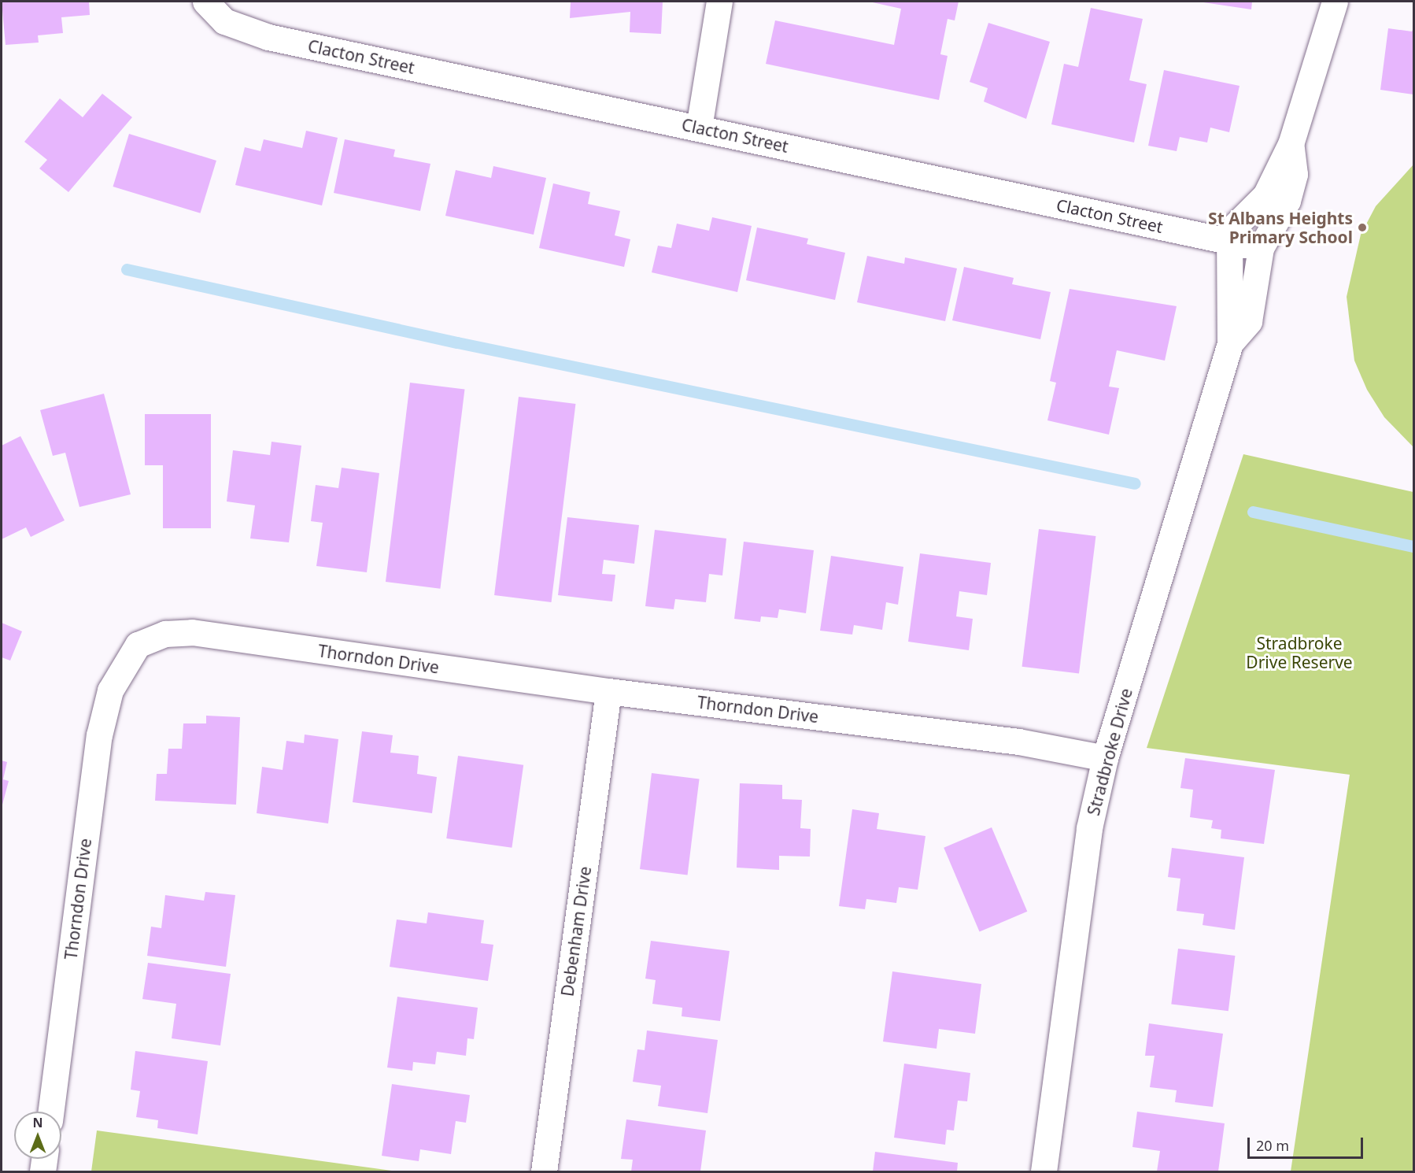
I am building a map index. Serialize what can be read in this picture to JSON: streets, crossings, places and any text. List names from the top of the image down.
{
  "streets": {
    "street": [
      "Clacton Street",
      "Thorndon Drive",
      "Stradbroke Drive",
      "Debenham Drive"
    ]
  },
  "crossings": [
    ["Clacton Street", "Stradbroke Drive"],
    ["Thorndon Drive", "Stradbroke Drive"],
    ["Thorndon Drive", "Debenham Drive"]
  ],
  "parks": ["Stradbroke Drive Reserve"],
  "places": ["St Albans Heights Primary School"],
  "scale_bar": "20 m",
  "north": "top"
}
